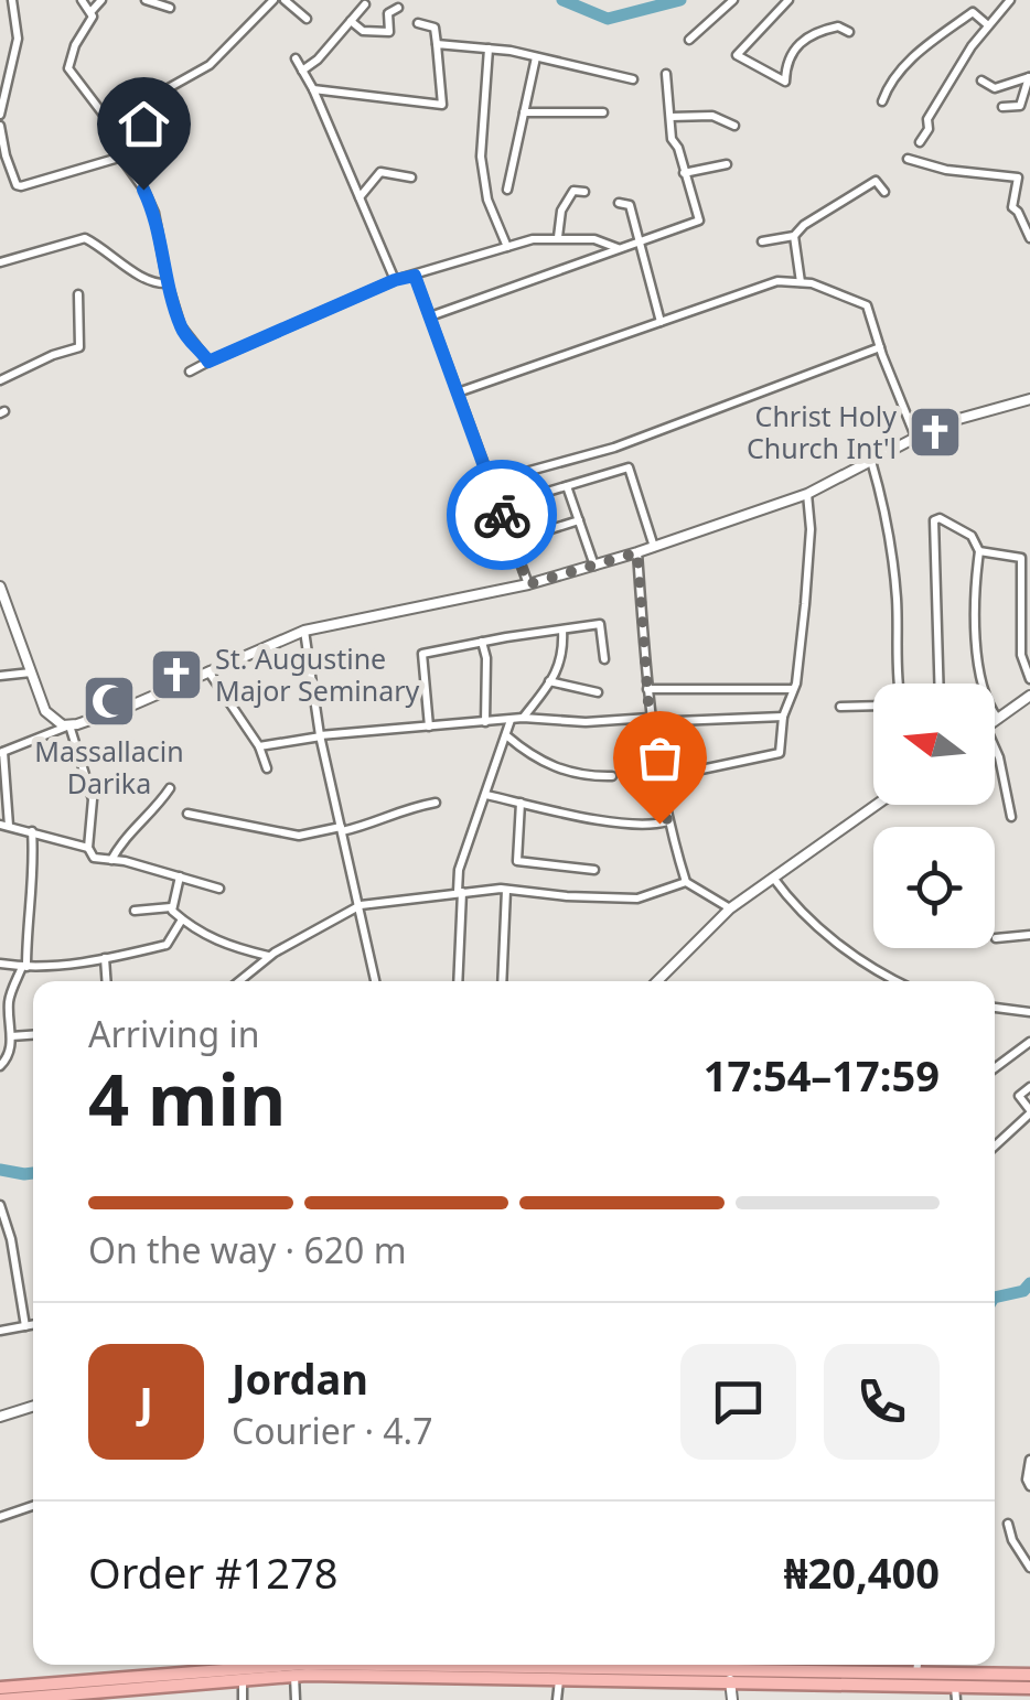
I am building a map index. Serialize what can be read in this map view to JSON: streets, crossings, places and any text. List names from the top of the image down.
{
  "places": {
    "church": ["Christ Holy Church Int'l", "St. Augustine Major Seminary"],
    "mosque": ["Massallacin Darika"]
  },
  "north": "left",
  "page": {
    "heading": ["4 min", "Arriving in", "17:54–17:59"],
    "panel": [
      "Jordan",
      "Courier · 4.7",
      "Order #1278",
      "₦20,400"
    ],
    "bar": "On the way · 620 m",
    "round": "J"
  }
}
